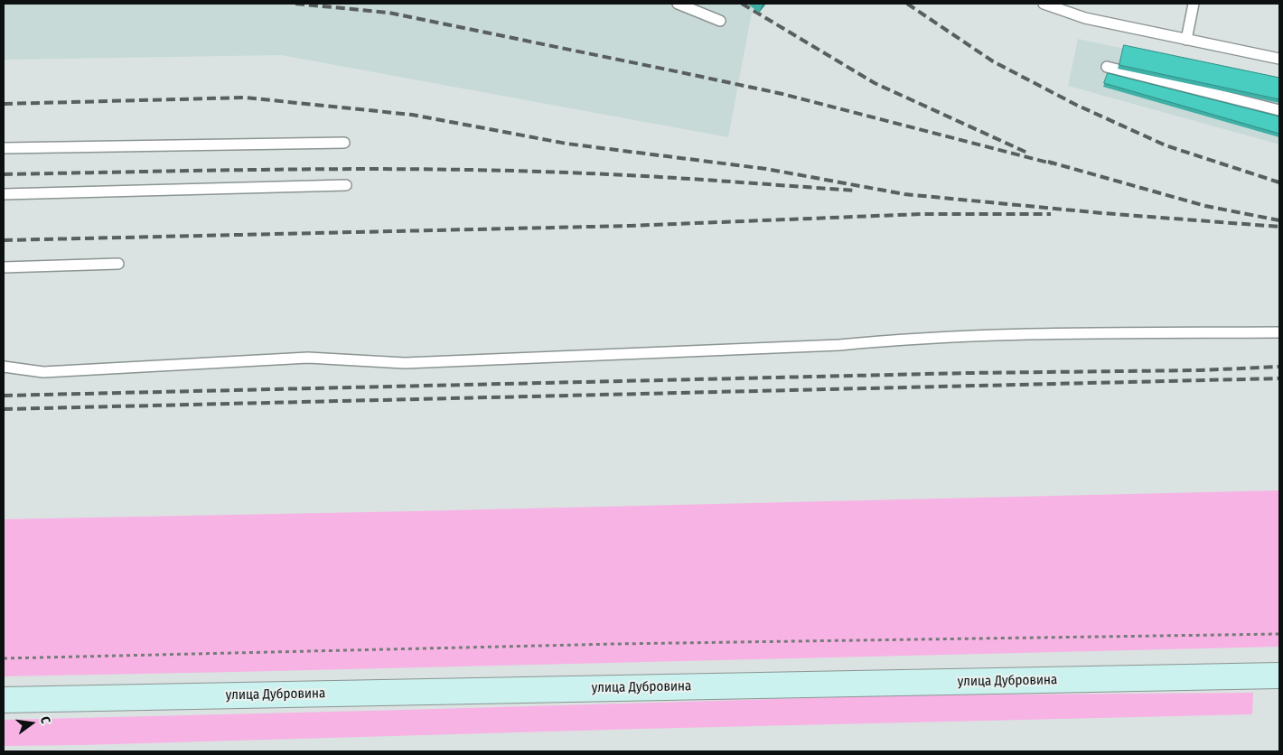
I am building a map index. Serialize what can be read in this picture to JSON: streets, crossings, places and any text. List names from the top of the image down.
{
  "streets": {
    "main road": ["улица Дубровина"]
  },
  "north": "right"
}
